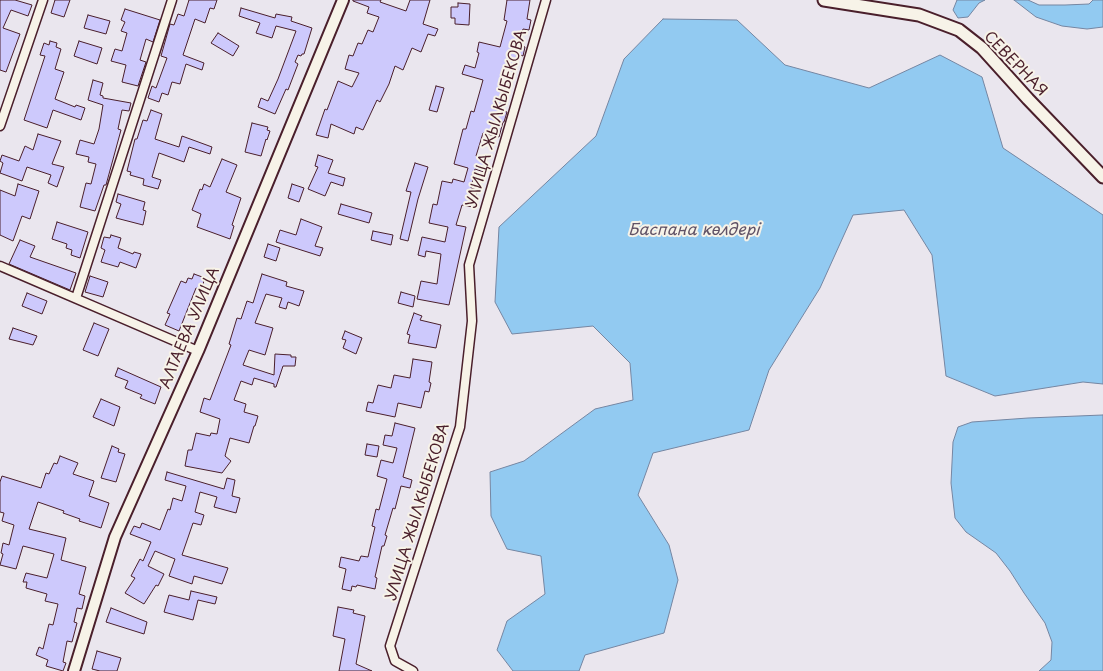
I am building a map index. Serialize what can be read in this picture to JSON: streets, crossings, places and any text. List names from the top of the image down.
{
  "streets": {
    "main road": ["СЕВЕРНАЯ"],
    "street": ["УЛИЦА ЖЫЛКЫБЕКОВА", "АЛТАЕВА УЛИЦА"]
  },
  "water": ["Баспана көлдері"]
}
